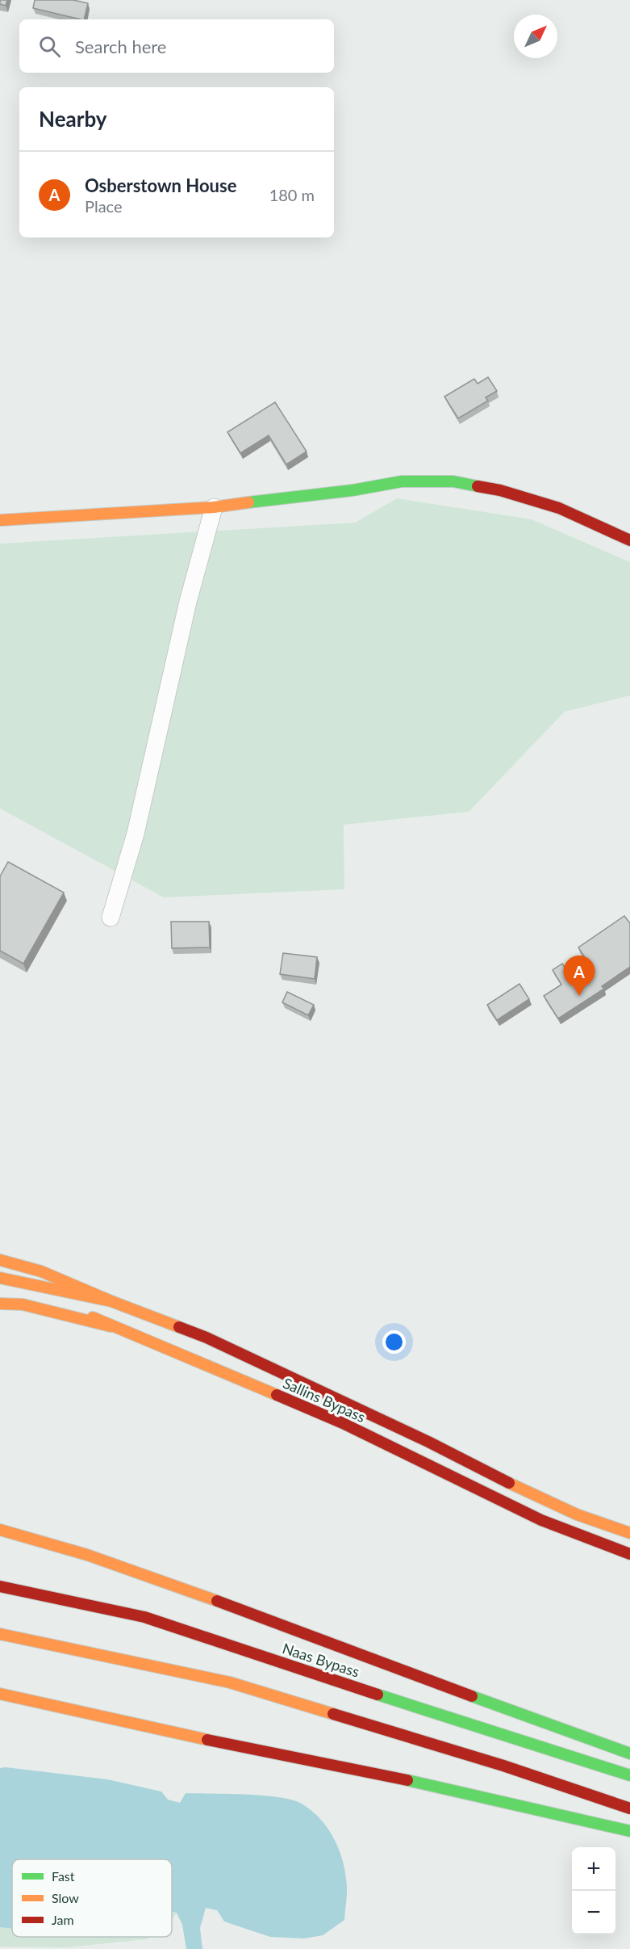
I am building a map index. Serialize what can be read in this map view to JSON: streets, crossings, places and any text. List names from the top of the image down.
{
  "streets": {
    "main road": ["Sallins Bypass", "Naas Bypass"]
  },
  "legend": ["Fast", "Slow", "Jam"],
  "north": "top right",
  "page": {
    "search": "Search here",
    "heading": "Nearby",
    "list": [
      {
        "mark": "A",
        "name": "Osberstown House",
        "note": "Place",
        "value": "180 m"
      }
    ],
    "pins": "A",
    "map_buttons": ["+", "−"]
  }
}
